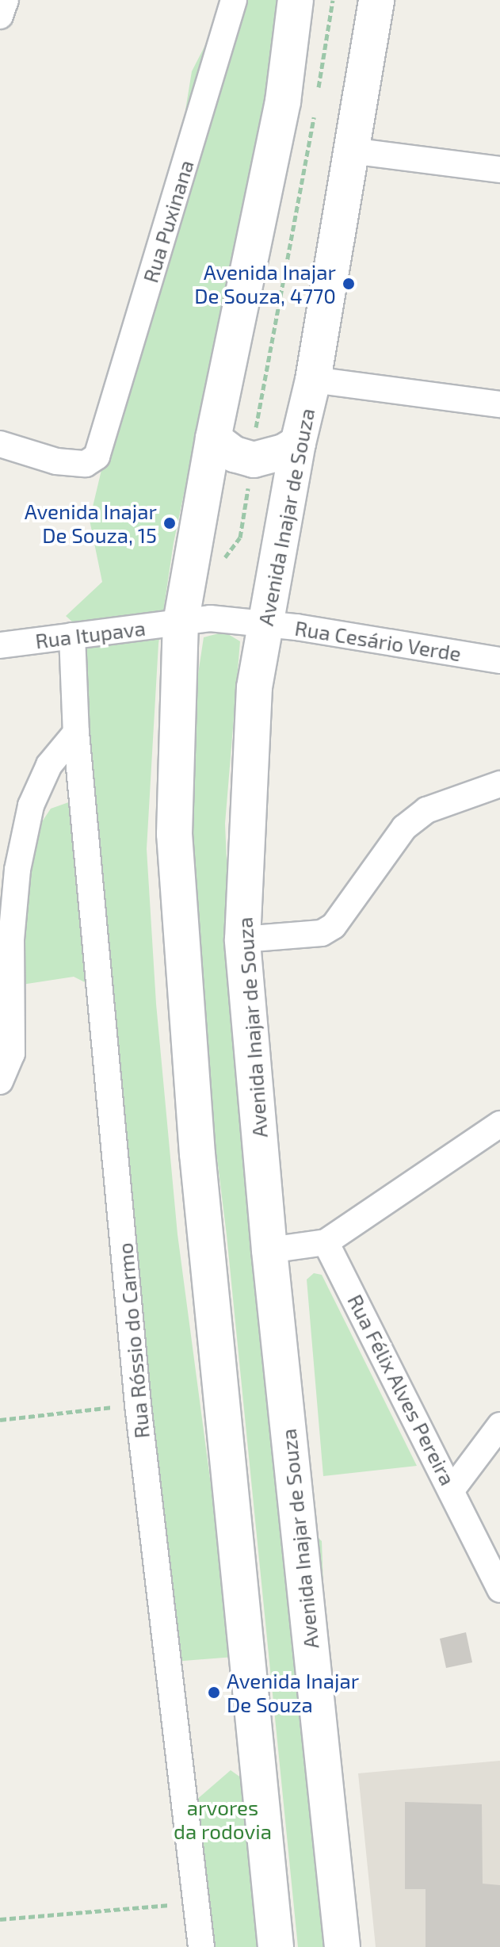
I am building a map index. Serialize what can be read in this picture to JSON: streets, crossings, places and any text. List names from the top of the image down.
{
  "streets": {
    "main road": ["Avenida Inajar de Souza"],
    "street": [
      "Rua Puxinana",
      "Rua Itupava",
      "Rua Cesário Verde",
      "Rua Róssio do Carmo",
      "Rua Félix Alves Pereira"
    ]
  },
  "crossings": [
    ["Avenida Inajar de Souza", "Rua Cesário Verde"],
    ["Rua Itupava", "Rua Cesário Verde"],
    ["Rua Itupava", "Rua Róssio do Carmo"]
  ],
  "parks": ["arvores da rodovia"],
  "places": ["Avenida Inajar De Souza, 4770", "Avenida Inajar De Souza, 15", "Avenida Inajar De Souza"]
}
